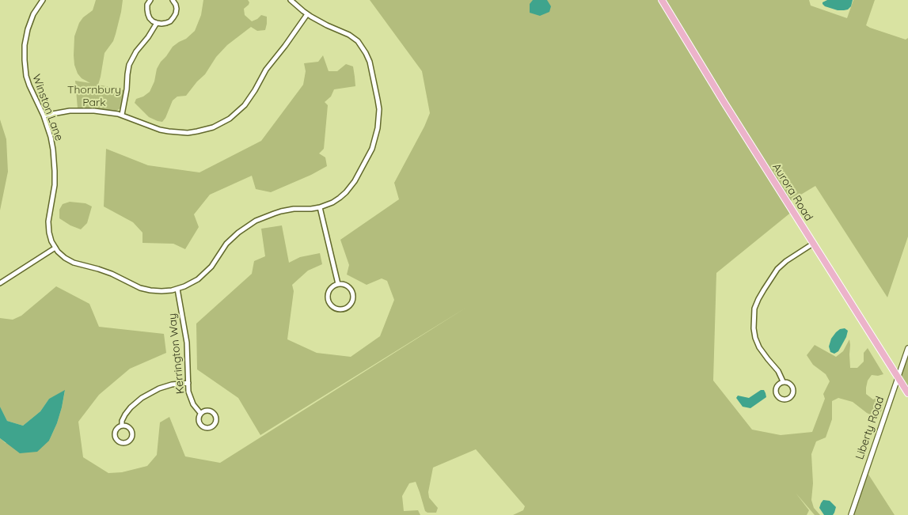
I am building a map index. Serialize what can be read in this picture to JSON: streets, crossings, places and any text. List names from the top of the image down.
{
  "streets": {
    "main road": ["Aurora Road"],
    "street": ["Winston Lane", "Kerrington Way", "Liberty Road"]
  },
  "crossings": [
    ["Aurora Road", "Liberty Road"]
  ],
  "parks": ["Thornbury Park"]
}
